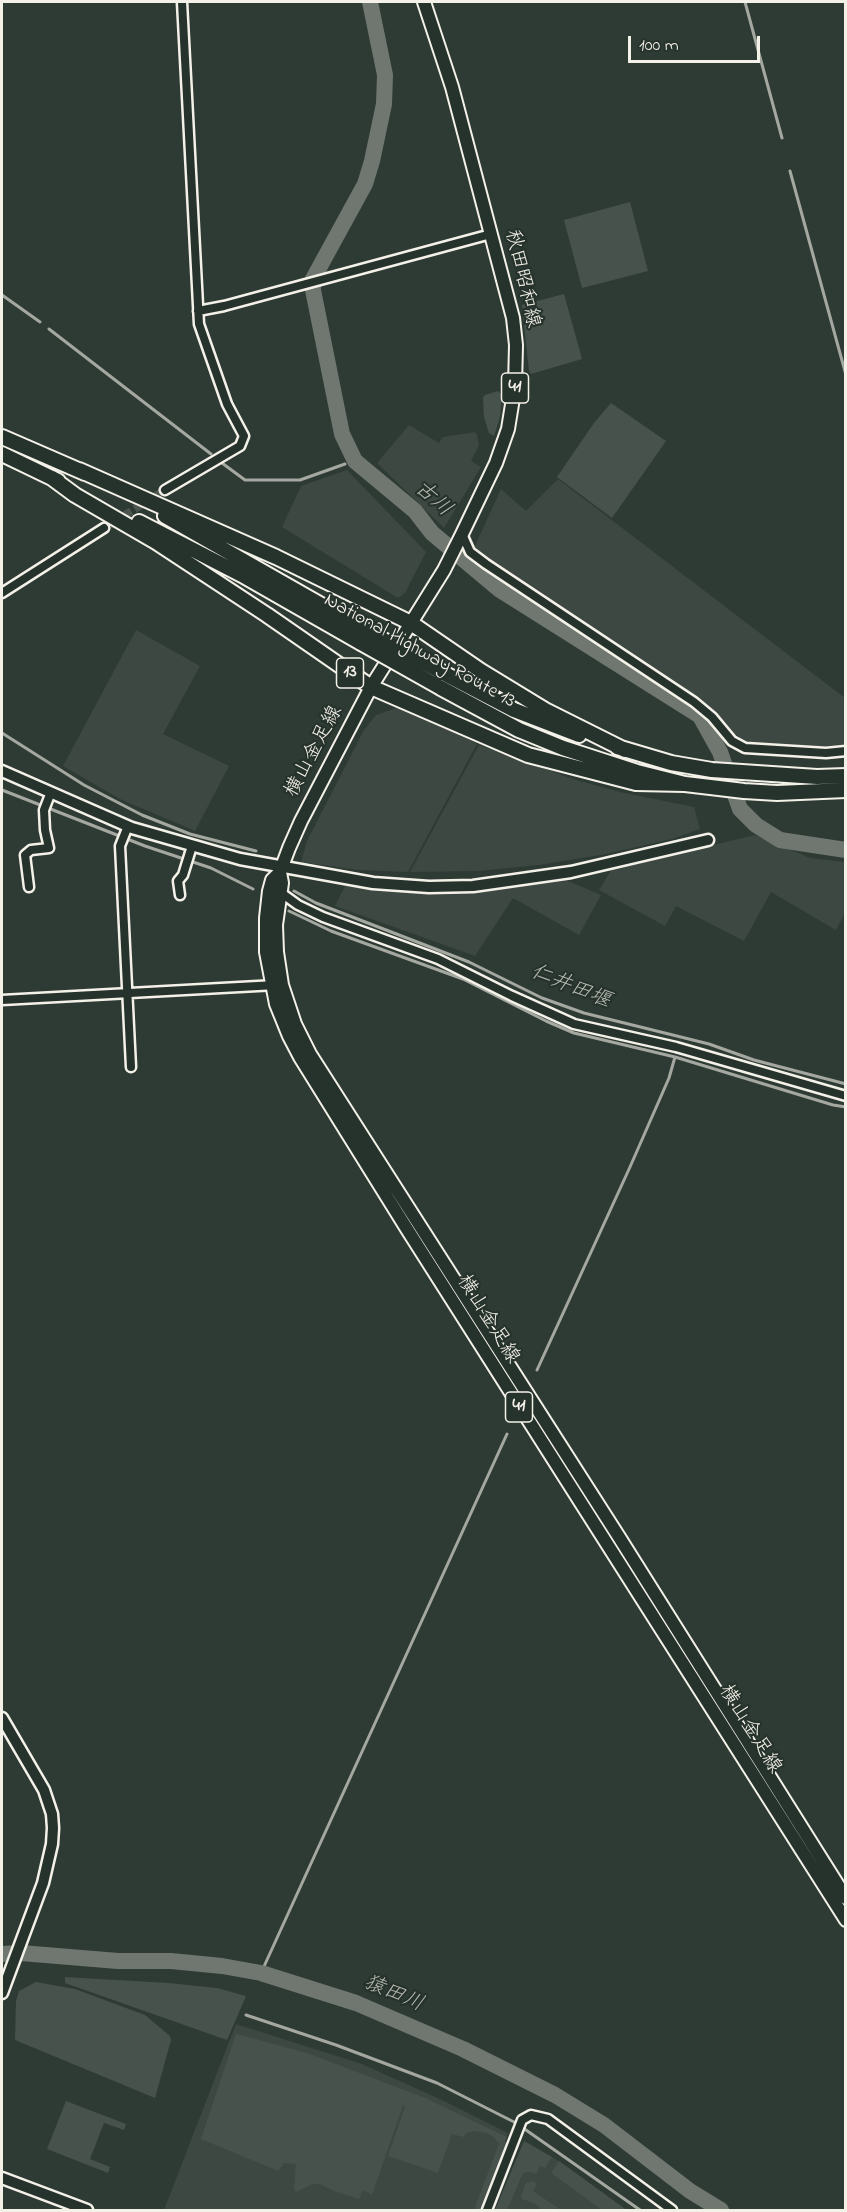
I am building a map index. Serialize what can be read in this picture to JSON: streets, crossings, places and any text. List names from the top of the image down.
{
  "streets": {
    "highway": ["National Highway Route 13", "13"],
    "main road": ["秋田昭和線", "41", "横山金足線"]
  },
  "crossings": [
    ["秋田昭和線", "13"],
    ["秋田昭和線", "横山金足線"],
    ["National Highway Route 13", "13"],
    ["13", "横山金足線"]
  ],
  "water": ["古川", "仁井田堰", "猿田川"],
  "scale_bar": "100 m"
}
